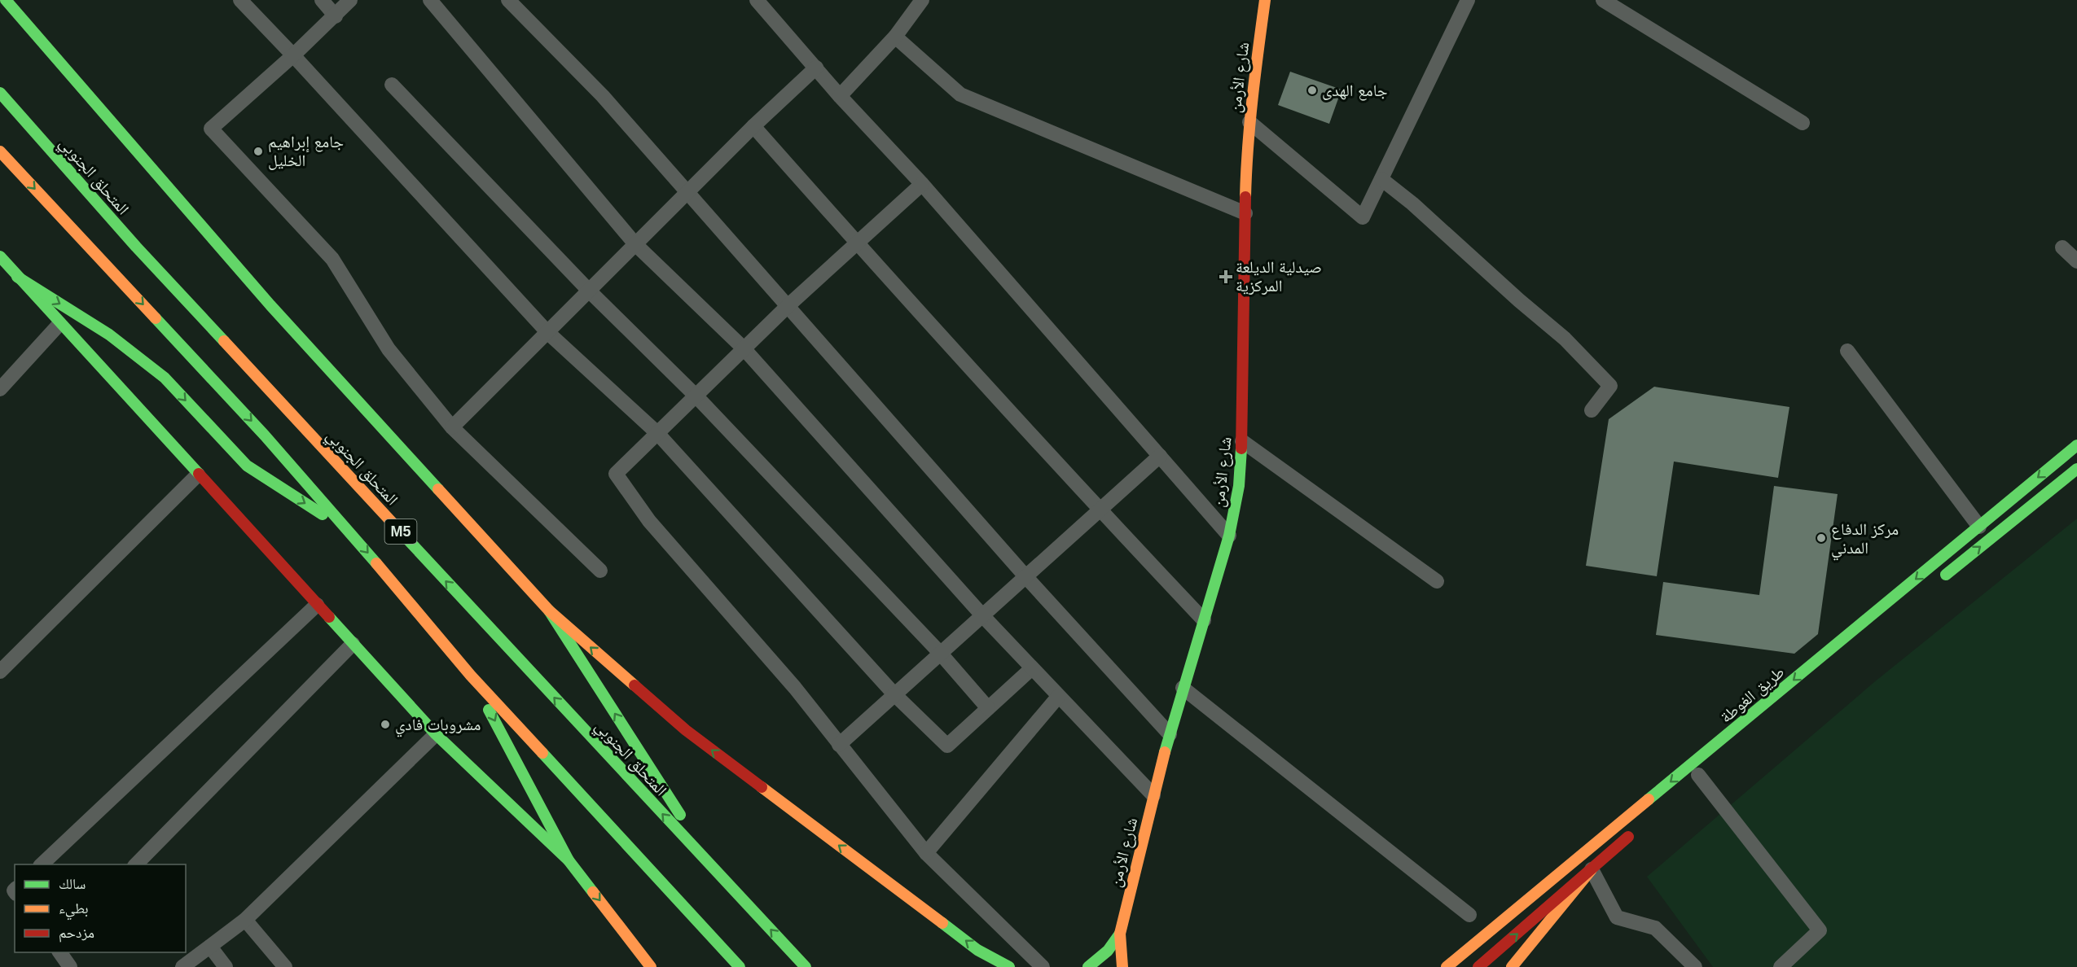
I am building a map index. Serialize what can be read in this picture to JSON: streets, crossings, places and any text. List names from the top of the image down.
{
  "streets": {
    "main road": [
      "شارع الأرمن",
      "المتحلق الجنوبي",
      "M5",
      "طريق الغوطة"
    ]
  },
  "places": {
    "other": [
      "جامع الهدى",
      "جامع إبراهيم الخليل",
      "مركز الدفاع المدني",
      "مشروبات فادي"
    ],
    "health": ["صيدلية الديلعة المركزية"]
  },
  "legend": ["سالك", "بطيء", "مزدحم"]
}
